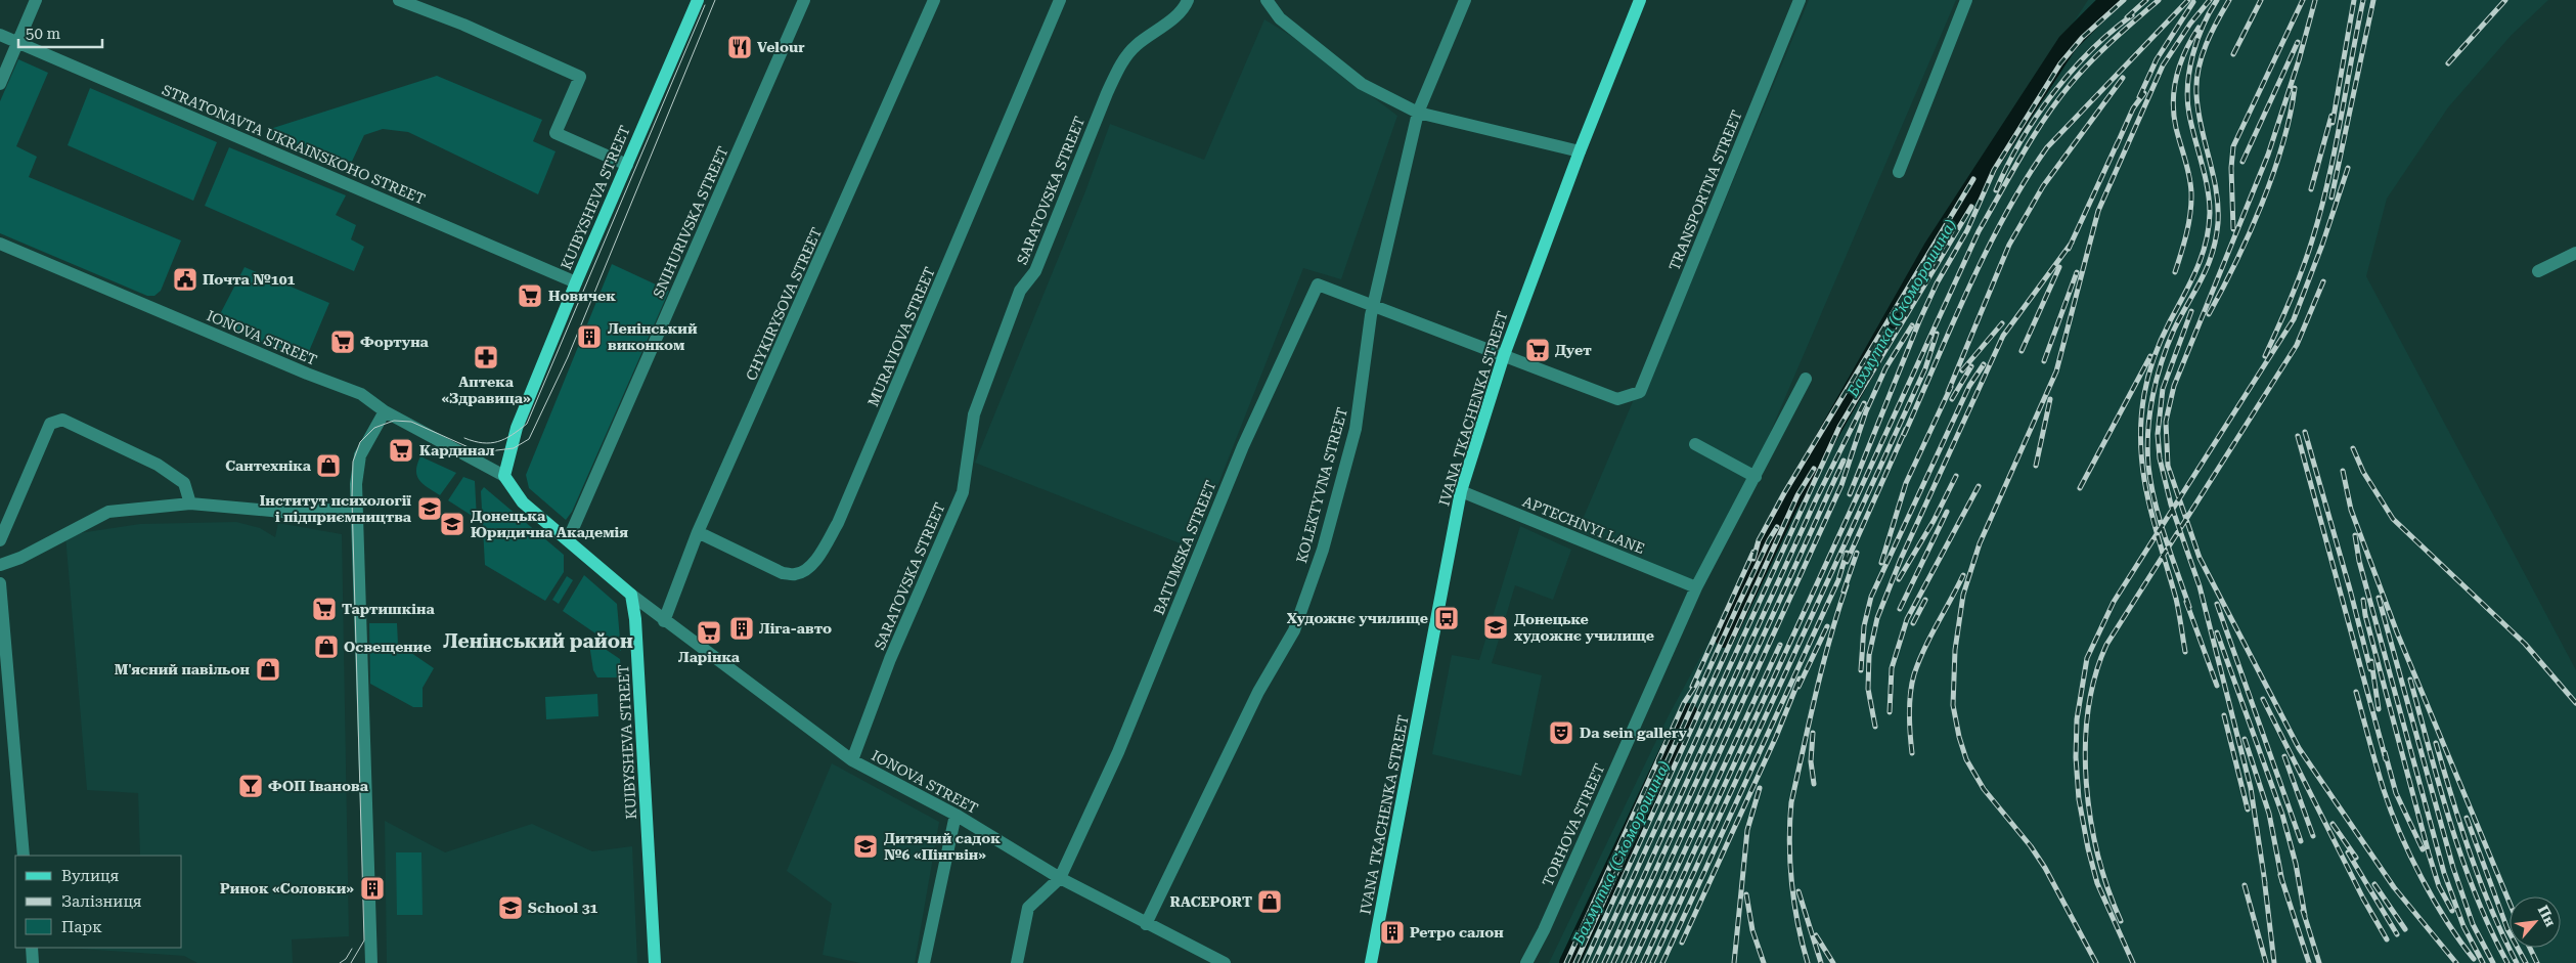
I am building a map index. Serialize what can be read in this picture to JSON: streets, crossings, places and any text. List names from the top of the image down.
{
  "streets": {
    "main road": ["KUIBYSHEVA STREET", "IVANA TKACHENKA STREET"],
    "street": [
      "STRATONAVTA UKRAINSKOHO STREET",
      "SARATOVSKA STREET",
      "TRANSPORTNA STREET",
      "SNIHURIVSKA STREET",
      "CHYKIRYSOVA STREET",
      "MURAVIOVA STREET",
      "IONOVA STREET",
      "KOLEKTYVNA STREET",
      "APTECHNYI LANE",
      "BATUMSKA STREET",
      "TORHOVA STREET"
    ]
  },
  "crossings": [
    ["STRATONAVTA UKRAINSKOHO STREET", "KUIBYSHEVA STREET"],
    ["SARATOVSKA STREET", "IONOVA STREET"],
    ["TRANSPORTNA STREET", "IVANA TKACHENKA STREET"],
    ["KUIBYSHEVA STREET", "IONOVA STREET"],
    ["CHYKIRYSOVA STREET", "MURAVIOVA STREET"],
    ["CHYKIRYSOVA STREET", "IONOVA STREET"],
    ["IONOVA STREET", "KOLEKTYVNA STREET"],
    ["IONOVA STREET", "BATUMSKA STREET"],
    ["IVANA TKACHENKA STREET", "APTECHNYI LANE"],
    ["KOLEKTYVNA STREET", "BATUMSKA STREET"],
    ["APTECHNYI LANE", "TORHOVA STREET"]
  ],
  "districts": ["Ленінський район"],
  "water": ["Бахмутка (Скоморошина)"],
  "places": {
    "restaurant": ["Velour"],
    "public building": ["Почта №101"],
    "supermarket": [
      "Новичек",
      "Фортуна",
      "Дует",
      "Кардинал",
      "Тартишкіна",
      "Ларінка"
    ],
    "building": [
      "Ленінський виконком",
      "Ліга-авто",
      "Ринок «Соловки»",
      "Ретро салон"
    ],
    "pharmacy": ["Аптека «Здравица»"],
    "shop": [
      "Сантехніка",
      "Освещение",
      "М'ясний павільон",
      "RACEPORT"
    ],
    "school or university": [
      "Інститут психології і підприємництва",
      "Донецька Юридична Академія",
      "Донецьке художнє училище",
      "Дитячий садок №6 «Пінгвін»",
      "School 31"
    ],
    "bus stop": ["Художнє училище"],
    "theatre": ["Da sein gallery"],
    "bar": ["ФОП Іванова"]
  },
  "legend": ["Вулиця", "Залізниця", "Парк"],
  "scale_bar": "50 m",
  "north": "top right"
}
